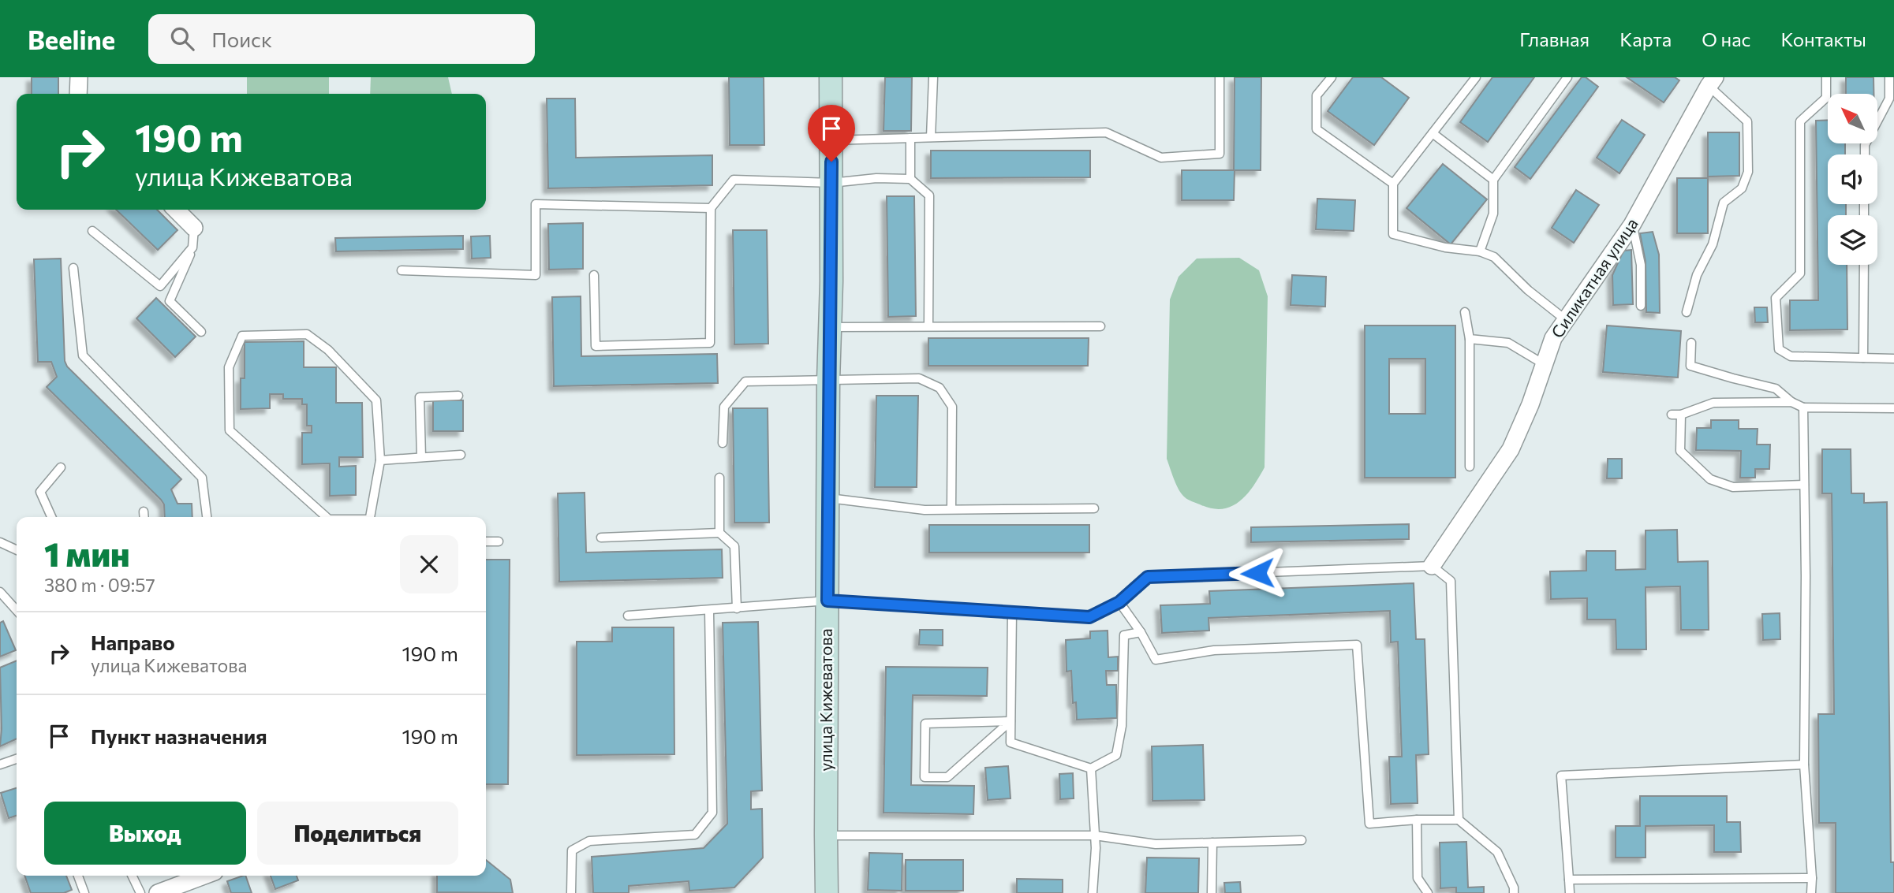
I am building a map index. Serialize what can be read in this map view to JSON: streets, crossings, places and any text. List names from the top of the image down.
{
  "streets": {
    "main road": ["улица Кижеватова"],
    "street": ["Силикатная улица"]
  },
  "north": "top left",
  "page": {
    "header": "Beeline",
    "search": "Поиск",
    "nav": [
      "Главная",
      "Карта",
      "О нас",
      "Контакты"
    ],
    "turn": ["190 m", "улица Кижеватова"],
    "heading": ["1 мин", "380 m · 09:57"],
    "list": [
      {
        "name": "Направо",
        "note": "улица Кижеватова",
        "value": "190 m"
      },
      {
        "name": "Пункт назначения",
        "value": "190 m"
      }
    ],
    "buttons": ["Выход", "Поделиться"]
  }
}
